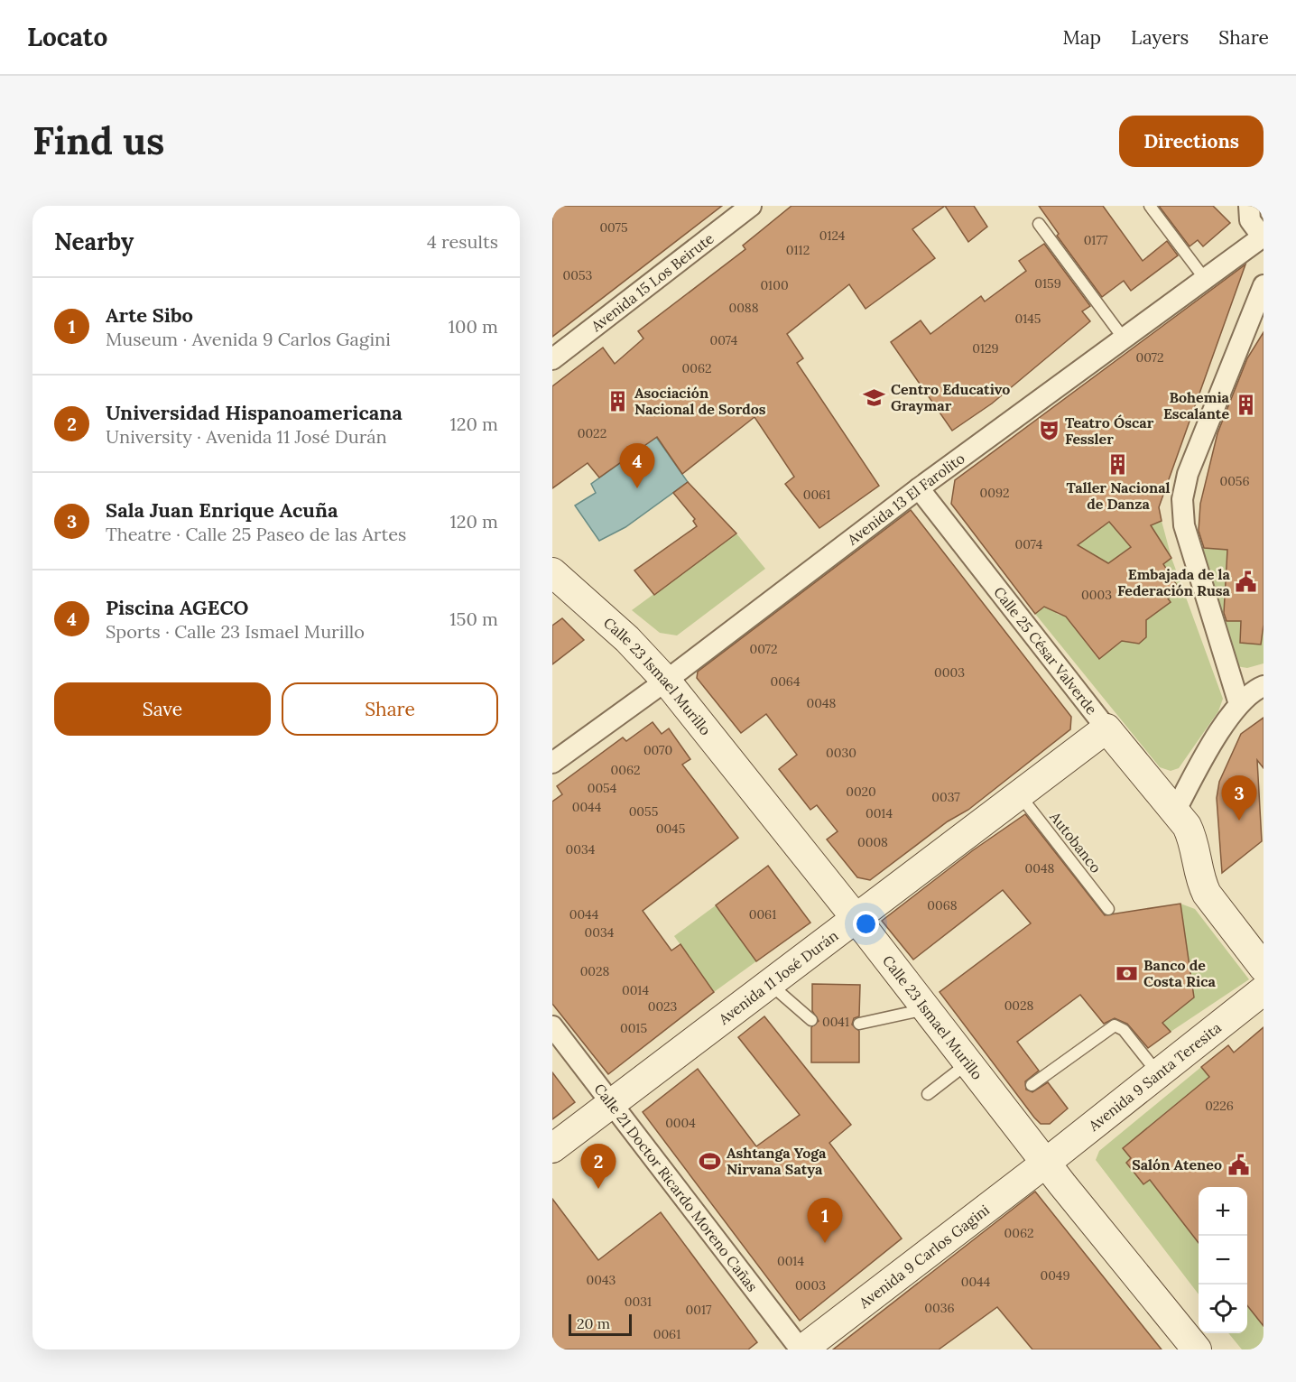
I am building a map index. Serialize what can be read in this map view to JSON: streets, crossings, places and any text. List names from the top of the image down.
{
  "streets": {
    "street": [
      "Avenida 15 Los Beirute",
      "Avenida 13 El Farolito",
      "Calle 25 César Valverde",
      "Calle 23 Ismael Murillo",
      "Avenida 11 José Durán",
      "Avenida 9 Santa Teresita",
      "Calle 21 Doctor Ricardo Moreno Cañas",
      "Avenida 9 Carlos Gagini"
    ],
    "lane": ["Autobanco"]
  },
  "crossings": [
    ["Avenida 13 El Farolito", "Calle 25 César Valverde"],
    ["Avenida 13 El Farolito", "Calle 23 Ismael Murillo"],
    ["Calle 25 César Valverde", "Avenida 11 José Durán"],
    ["Calle 23 Ismael Murillo", "Avenida 11 José Durán"],
    ["Calle 23 Ismael Murillo", "Avenida 9 Santa Teresita"],
    ["Calle 23 Ismael Murillo", "Avenida 9 Carlos Gagini"],
    ["Autobanco", "Avenida 11 José Durán"],
    ["Avenida 11 José Durán", "Calle 21 Doctor Ricardo Moreno Cañas"],
    ["Avenida 9 Santa Teresita", "Avenida 9 Carlos Gagini"],
    ["Calle 21 Doctor Ricardo Moreno Cañas", "Avenida 9 Carlos Gagini"]
  ],
  "places": {
    "school or university": ["Centro Educativo Graymar"],
    "building": ["Asociación Nacional de Sordos", "Bohemia Escalante", "Taller Nacional de Danza"],
    "theatre": ["Teatro Óscar Fessler"],
    "public building": ["Embajada de la Federación Rusa", "Salón Ateneo"],
    "bank": ["Banco de Costa Rica"],
    "sports": ["Ashtanga Yoga Nirvana Satya"]
  },
  "house_numbers": [
    "0075",
    "0124",
    "0177",
    "0112",
    "0053",
    "0159",
    "0100",
    "0088",
    "0145",
    "0074",
    "0129",
    "0072",
    "0062",
    "0022",
    "0056",
    "0092",
    "0061",
    "0074",
    "0003",
    "0072",
    "0003",
    "0064",
    "0048",
    "0070",
    "0030",
    "0062",
    "0054",
    "0020",
    "0037",
    "0044",
    "0055",
    "0014",
    "0045",
    "0008",
    "0034",
    "0048",
    "0068",
    "0044",
    "0061",
    "0034",
    "0028",
    "0014",
    "0028",
    "0023",
    "0041",
    "0015",
    "0226",
    "0004",
    "0062",
    "0014",
    "0049",
    "0043",
    "0044",
    "0003",
    "0031",
    "0036",
    "0017",
    "0061"
  ],
  "scale_bar": "20 m",
  "page": {
    "header": "Locato",
    "nav": ["Map", "Layers", "Share"],
    "buttons": [
      "Directions",
      ["Save", "Share"]
    ],
    "title": "Find us",
    "heading": ["Nearby", "4 results"],
    "list": [
      {
        "mark": "1",
        "name": "Arte Sibo",
        "note": "Museum · Avenida 9 Carlos Gagini",
        "value": "100 m"
      },
      {
        "mark": "2",
        "name": "Universidad Hispanoamericana",
        "note": "University · Avenida 11 José Durán",
        "value": "120 m"
      },
      {
        "mark": "3",
        "name": "Sala Juan Enrique Acuña",
        "note": "Theatre · Calle 25 Paseo de las Artes",
        "value": "120 m"
      },
      {
        "mark": "4",
        "name": "Piscina AGECO",
        "note": "Sports · Calle 23 Ismael Murillo",
        "value": "150 m"
      }
    ],
    "pins": [
      "4",
      "3",
      "2",
      "1"
    ],
    "map_buttons": ["+", "−"],
    "scale": "20 m"
  }
}
